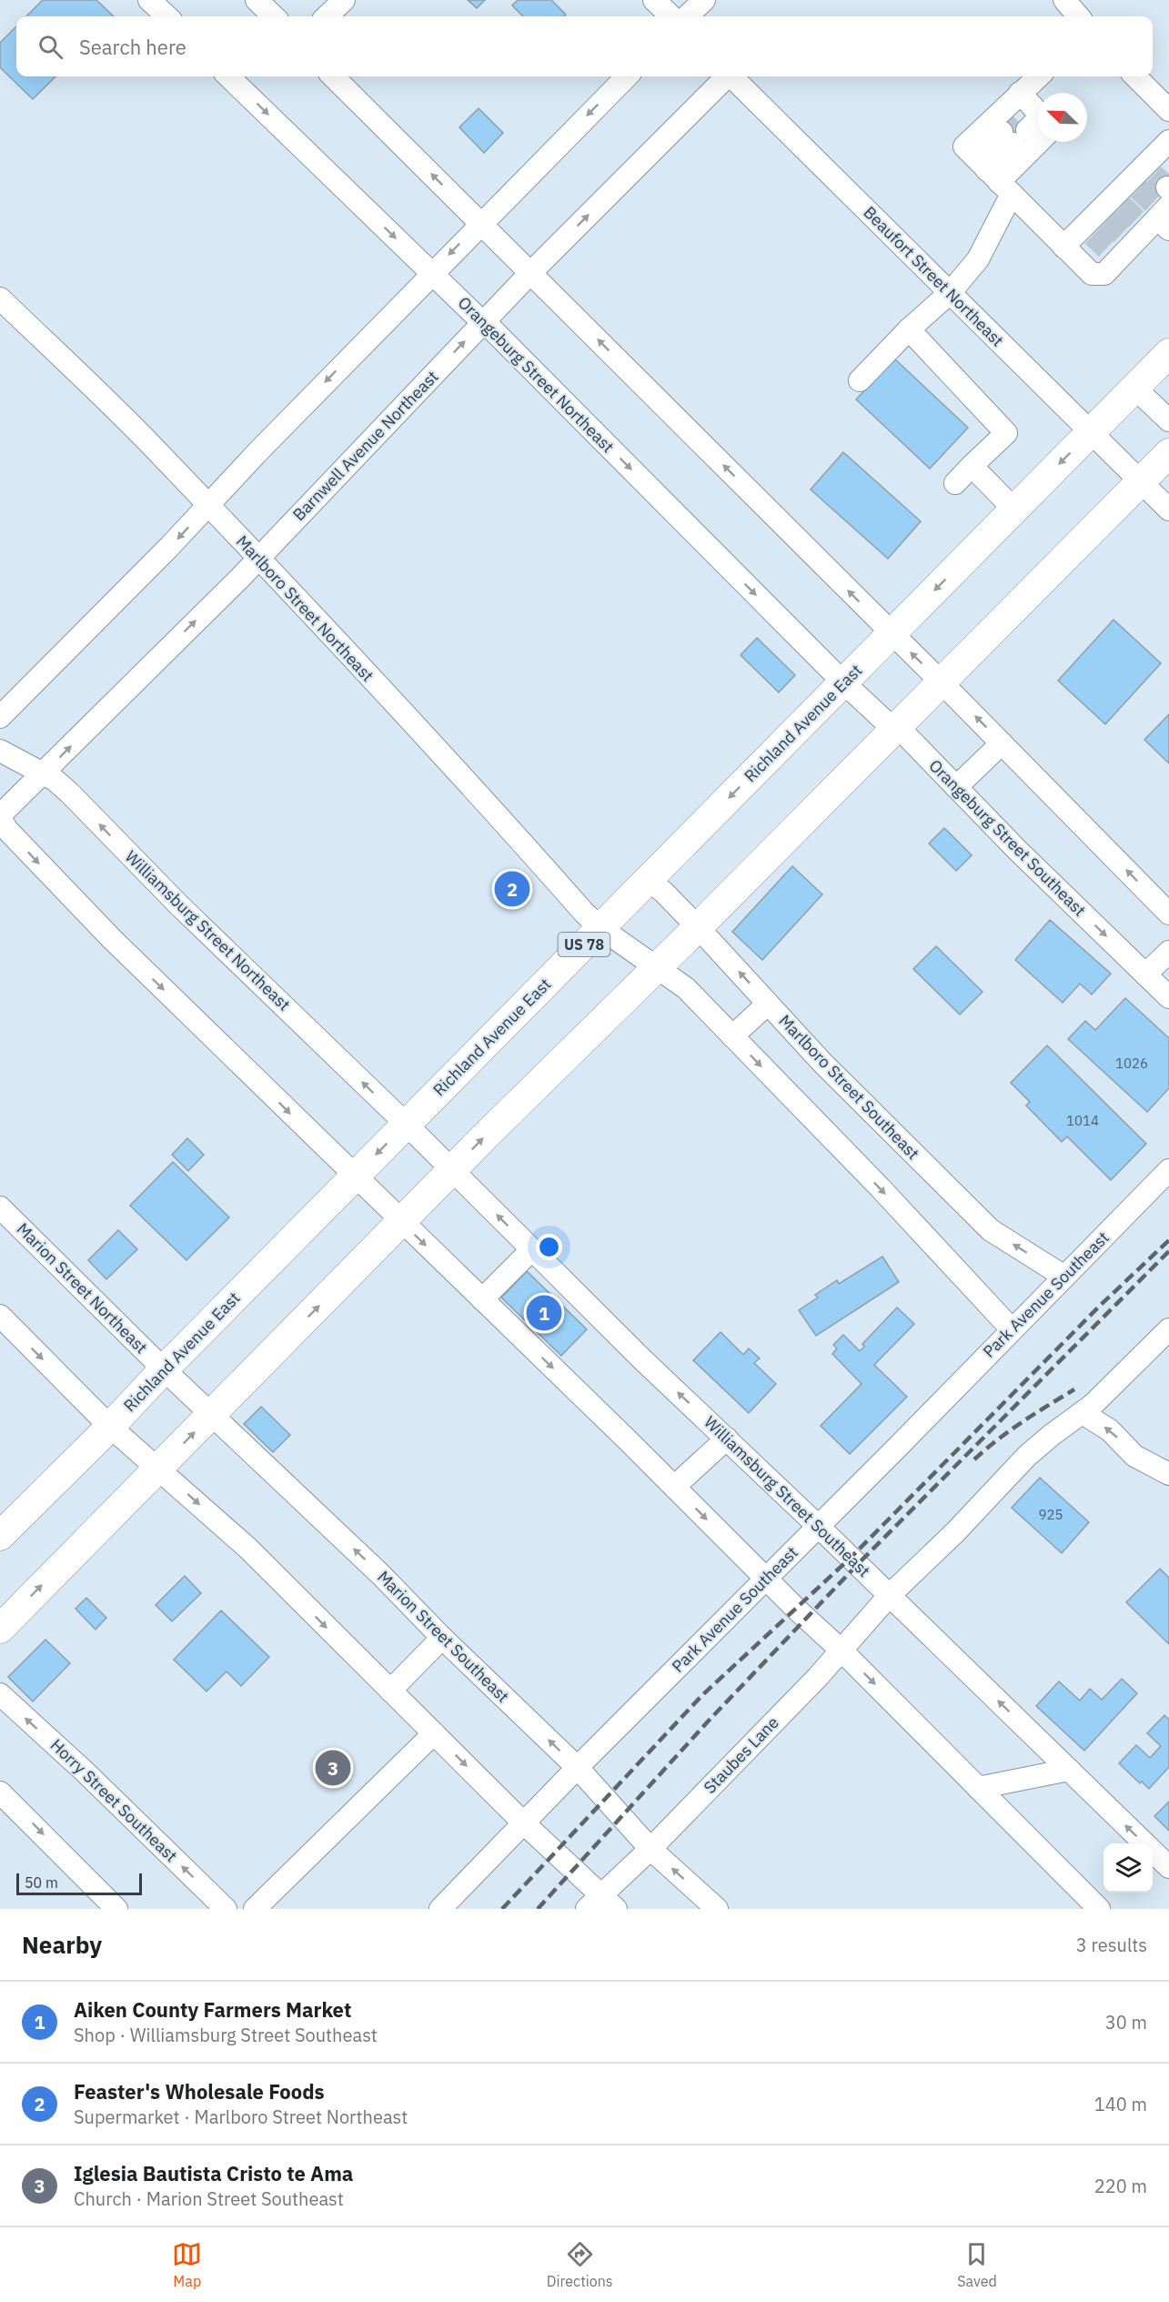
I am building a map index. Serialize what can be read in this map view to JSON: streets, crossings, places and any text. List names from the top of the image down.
{
  "streets": {
    "main road": ["Richland Avenue East", "US 78"],
    "street": [
      "Beaufort Street Northeast",
      "Orangeburg Street Northeast",
      "Barnwell Avenue Northeast",
      "Marlboro Street Northeast",
      "Orangeburg Street Southeast",
      "Williamsburg Street Northeast",
      "Marlboro Street Southeast",
      "Marion Street Northeast",
      "Park Avenue Southeast",
      "Williamsburg Street Southeast",
      "Marion Street Southeast",
      "Staubes Lane",
      "Horry Street Southeast"
    ]
  },
  "crossings": [
    ["Beaufort Street Northeast", "Richland Avenue East"],
    ["Orangeburg Street Northeast", "Barnwell Avenue Northeast"],
    ["Orangeburg Street Northeast", "Richland Avenue East"],
    ["Orangeburg Street Northeast", "Orangeburg Street Southeast"],
    ["Barnwell Avenue Northeast", "Marlboro Street Northeast"],
    ["Barnwell Avenue Northeast", "Williamsburg Street Northeast"],
    ["Marlboro Street Northeast", "Richland Avenue East"],
    ["Richland Avenue East", "Orangeburg Street Southeast"],
    ["Richland Avenue East", "Williamsburg Street Northeast"],
    ["Richland Avenue East", "Marlboro Street Southeast"],
    ["Richland Avenue East", "Marion Street Northeast"],
    ["Richland Avenue East", "Williamsburg Street Southeast"],
    ["Richland Avenue East", "Marion Street Southeast"],
    ["Williamsburg Street Northeast", "Williamsburg Street Southeast"],
    ["Marlboro Street Southeast", "Park Avenue Southeast"],
    ["Marion Street Northeast", "Marion Street Southeast"],
    ["Park Avenue Southeast", "Williamsburg Street Southeast"],
    ["Park Avenue Southeast", "Marion Street Southeast"],
    ["Williamsburg Street Southeast", "Staubes Lane"],
    ["Marion Street Southeast", "Staubes Lane"]
  ],
  "house_numbers": ["1026", "1014", "925"],
  "scale_bar": "50 m",
  "north": "top left",
  "page": {
    "search": "Search here",
    "pins": ["2", "1", "3"],
    "scale": "50 m",
    "heading": ["Nearby", "3 results"],
    "list": [
      {
        "mark": "1",
        "name": "Aiken County Farmers Market",
        "note": "Shop · Williamsburg Street Southeast",
        "value": "30 m"
      },
      {
        "mark": "2",
        "name": "Feaster's Wholesale Foods",
        "note": "Supermarket · Marlboro Street Northeast",
        "value": "140 m"
      },
      {
        "mark": "3",
        "name": "Iglesia Bautista Cristo te Ama",
        "note": "Church · Marion Street Southeast",
        "value": "220 m"
      }
    ],
    "nav": ["Map", "Directions", "Saved"]
  }
}
